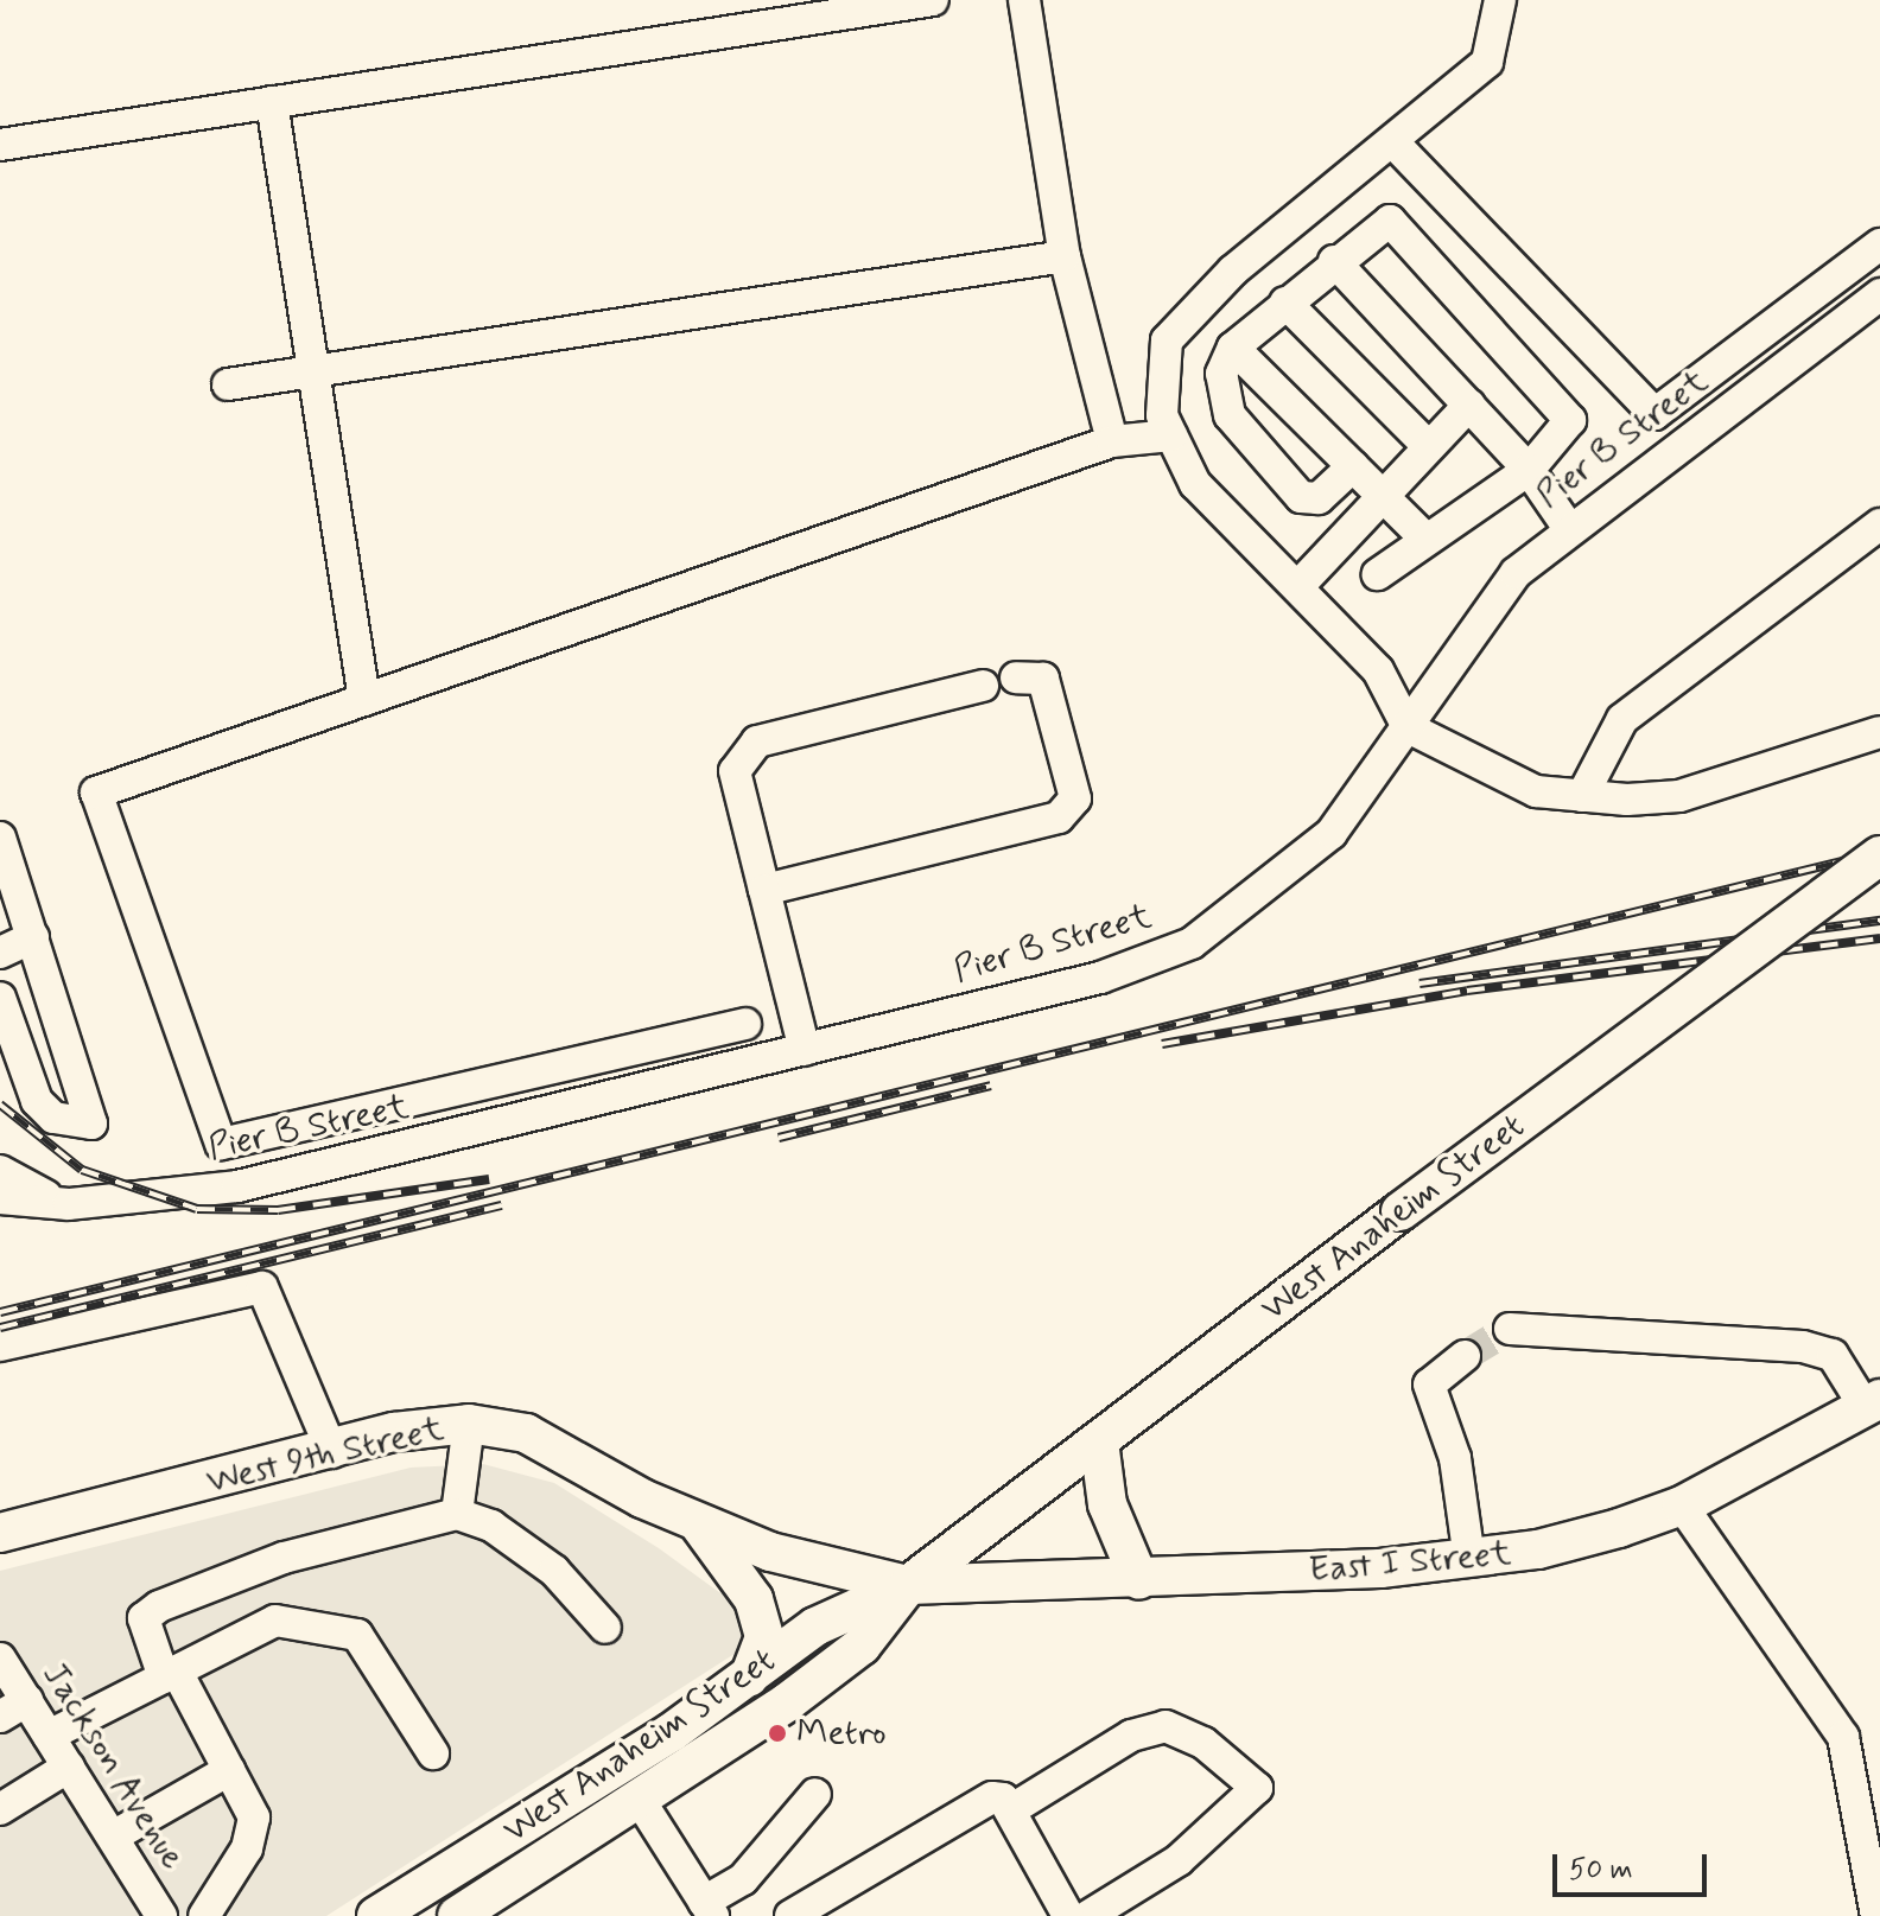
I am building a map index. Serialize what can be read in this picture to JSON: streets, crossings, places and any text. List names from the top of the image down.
{
  "streets": {
    "main road": ["West Anaheim Street", "West 9th Street", "East I Street"],
    "street": ["Pier B Street", "Jackson Avenue"]
  },
  "crossings": [
    ["West Anaheim Street", "West 9th Street"],
    ["West Anaheim Street", "East I Street"],
    ["West 9th Street", "East I Street"]
  ],
  "places": ["Metro"],
  "scale_bar": "50 m"
}
